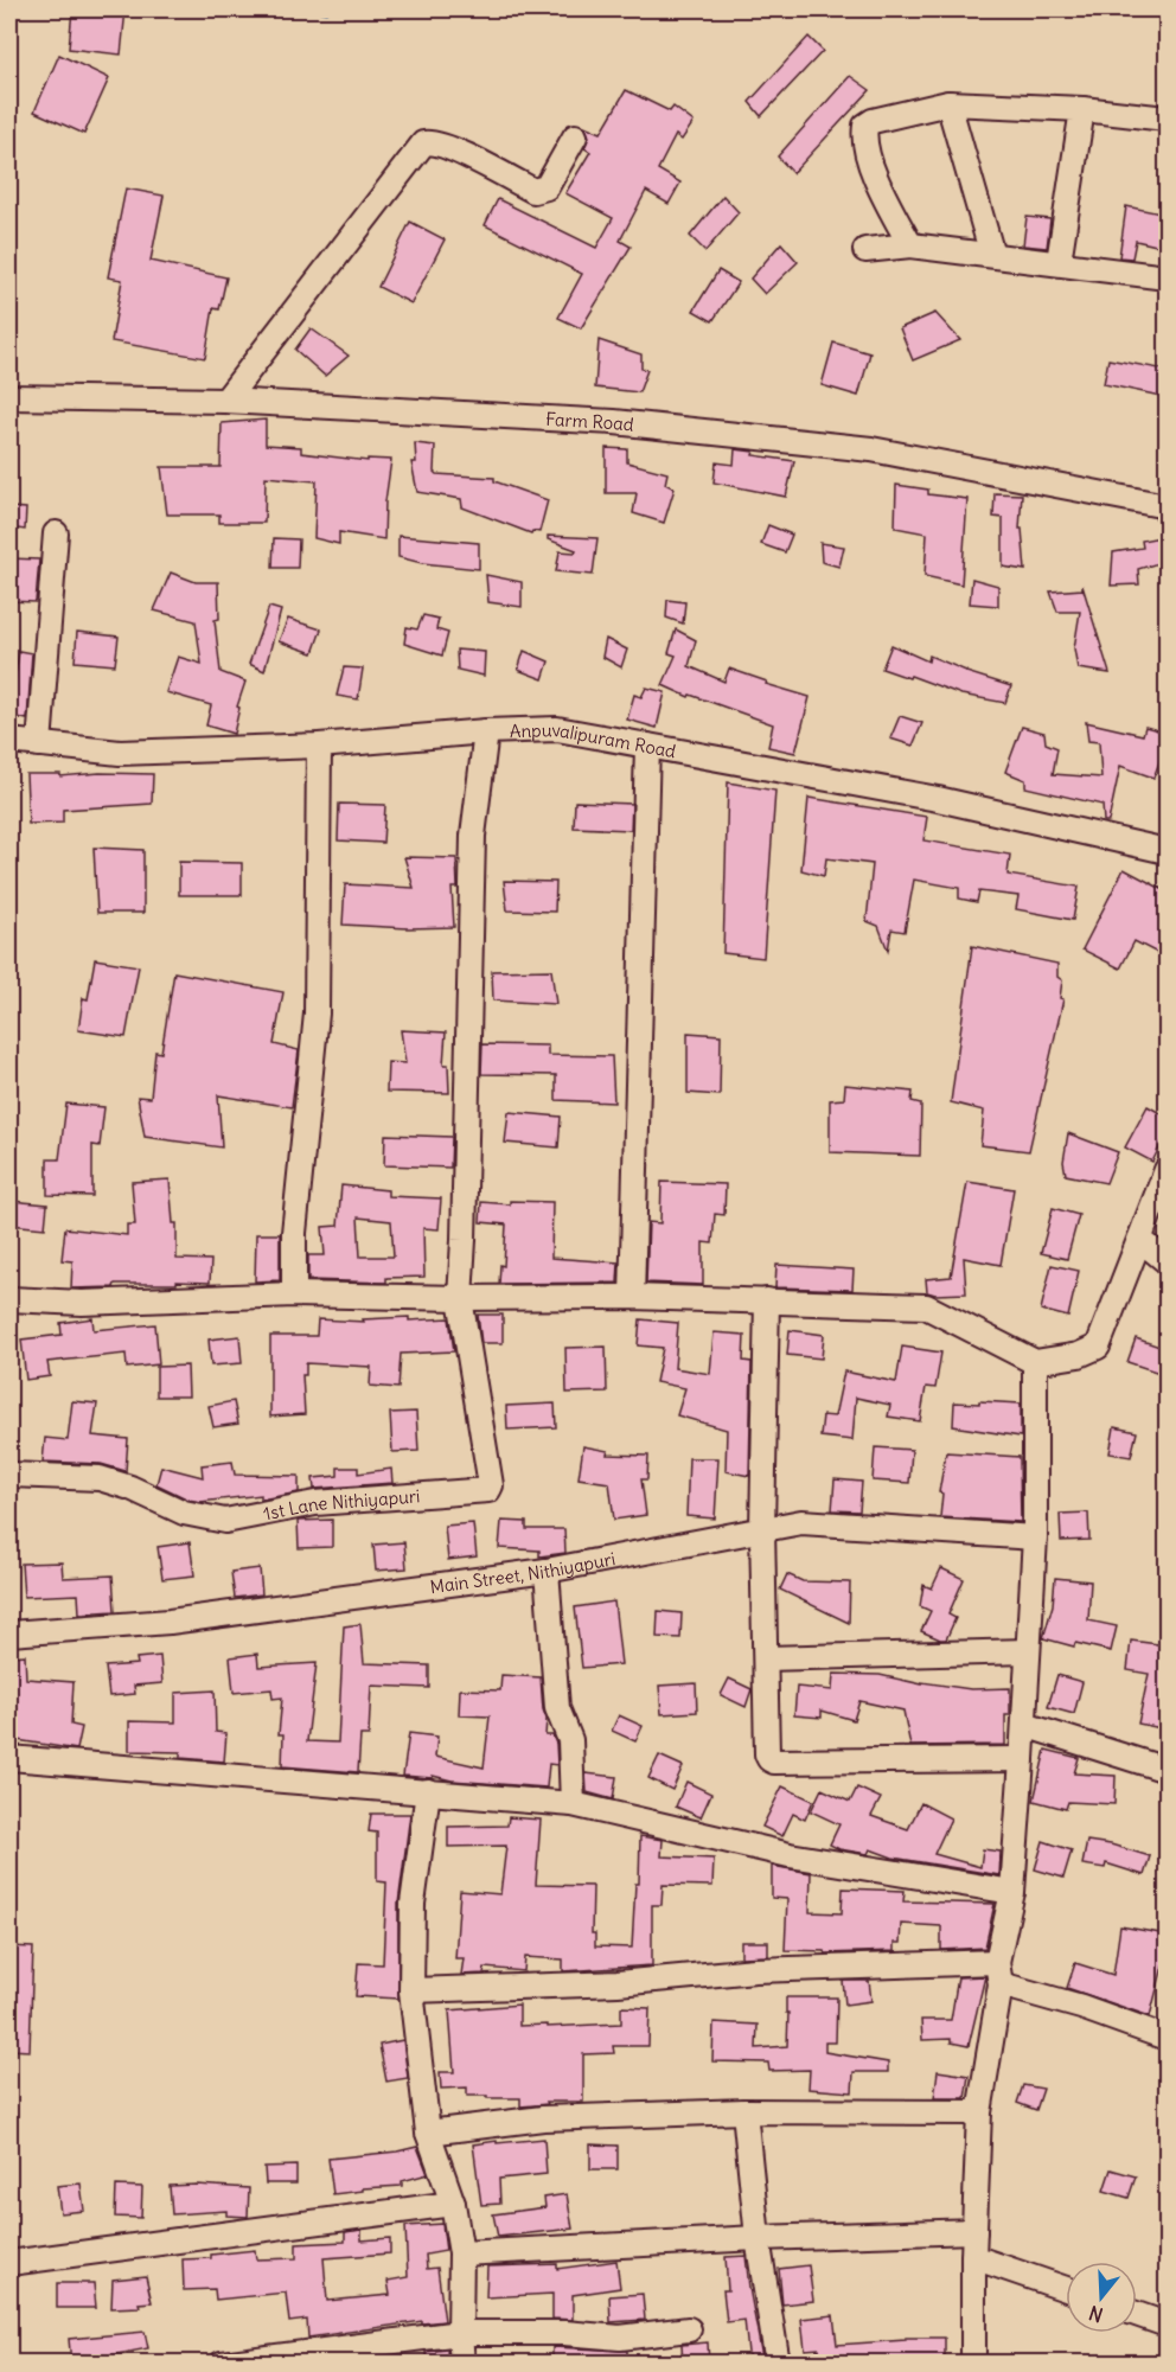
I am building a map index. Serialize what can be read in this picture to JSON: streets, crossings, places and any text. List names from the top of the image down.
{
  "streets": {
    "street": [
      "Farm Road",
      "Anpuvalipuram Road",
      "1st Lane Nithiyapuri",
      "Main Street, Nithiyapuri"
    ]
  },
  "north": "bottom"
}
